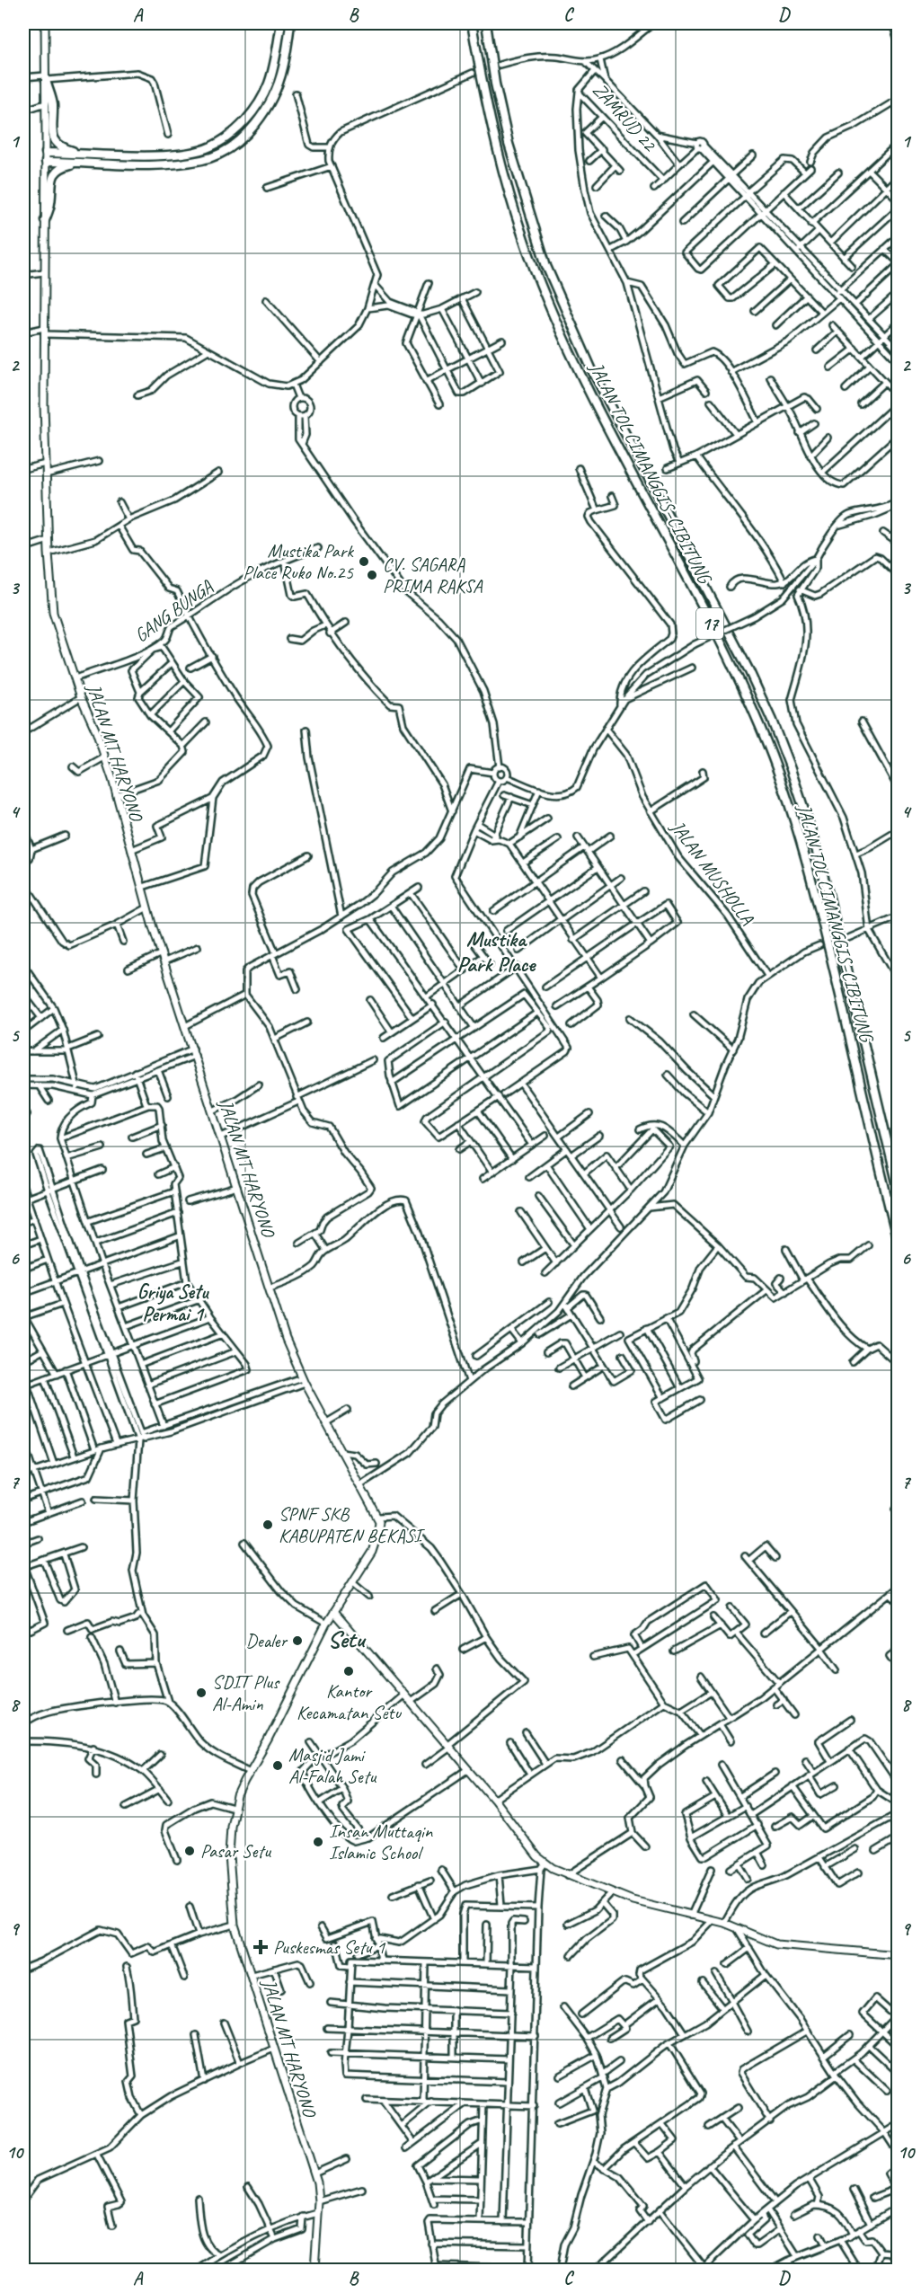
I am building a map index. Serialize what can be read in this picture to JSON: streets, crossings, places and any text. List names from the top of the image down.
{
  "streets": {
    "highway": ["JALAN TOL CIMANGGIS–CIBITUNG", "17"],
    "main road": ["JALAN MT HARYONO"],
    "street": ["ZAMRUD 22", "GANG BUNGA", "JALAN MUSHOLLA"]
  },
  "crossings": [
    ["GANG BUNGA", "JALAN MT HARYONO"]
  ],
  "districts": ["Mustika Park Place", "Griya Setu Permai 1", "Setu"],
  "places": {
    "other": [
      "Mustika Park Place Ruko No.25",
      "CV. SAGARA PRIMA RAKSA",
      "SPNF SKB KABUPATEN BEKASI",
      "Dealer",
      "Kantor Kecamatan Setu",
      "SDIT Plus Al-Amin",
      "Masjid Jami Al-Falah Setu",
      "Insan Muttaqin Islamic School",
      "Pasar Setu"
    ],
    "health": ["Puskesmas Setu 1"]
  },
  "grid": {
    "columns": [
      "A",
      "B",
      "C",
      "D"
    ],
    "rows": [
      "1",
      "2",
      "3",
      "4",
      "5",
      "6",
      "7",
      "8",
      "9",
      "10"
    ]
  }
}
